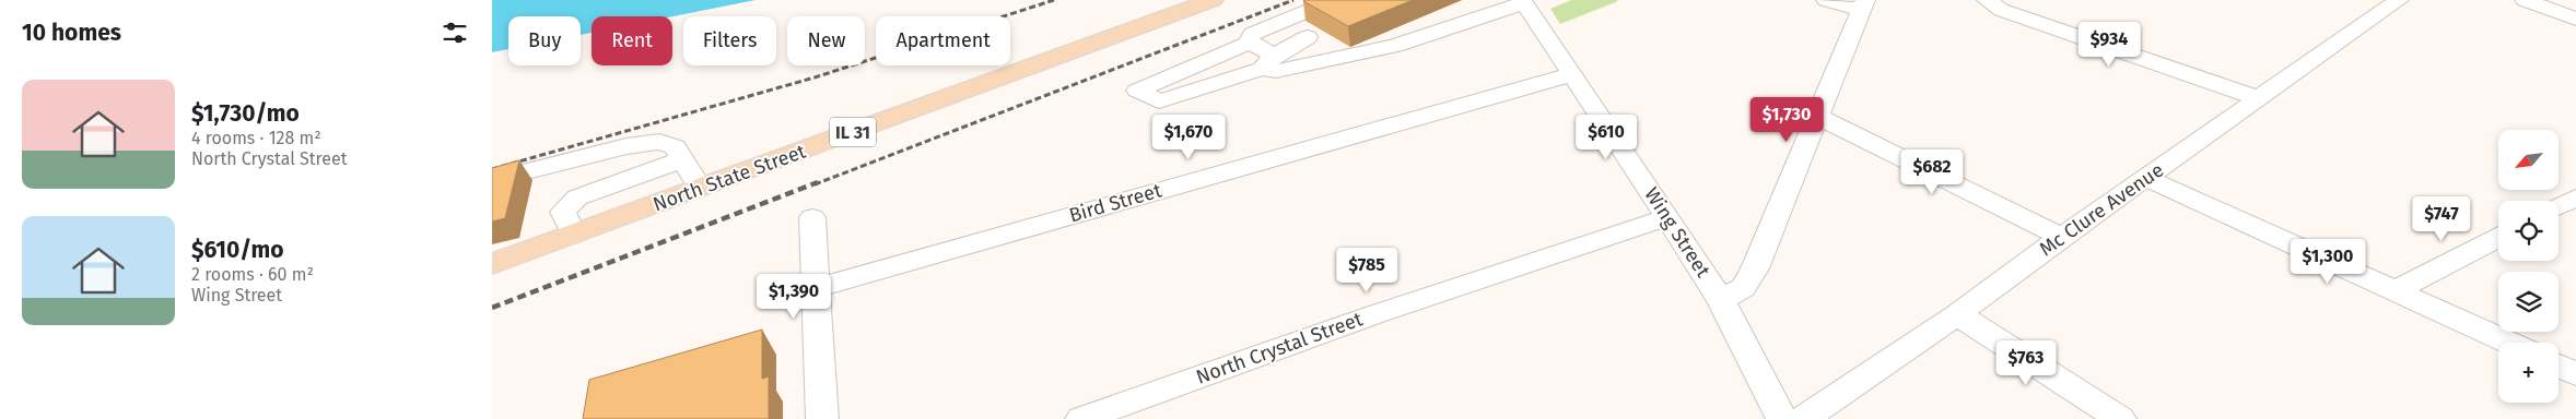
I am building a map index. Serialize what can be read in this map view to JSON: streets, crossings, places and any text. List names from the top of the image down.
{
  "streets": {
    "main road": ["IL 31", "North State Street"],
    "street": [
      "Bird Street",
      "Mc Clure Avenue",
      "Wing Street",
      "North Crystal Street"
    ]
  },
  "crossings": [
    ["Bird Street", "Wing Street"],
    ["Wing Street", "North Crystal Street"]
  ],
  "north": "bottom left",
  "page": {
    "heading": "10 homes",
    "chip": [
      "Buy",
      "Rent",
      "Filters",
      "New",
      "Apartment"
    ],
    "price": [
      "$934",
      "$1,730",
      "$1,670",
      "$610",
      "$682",
      "$747",
      "$1,300",
      "$785",
      "$1,390",
      "$763"
    ],
    "list": [
      {
        "name": "$1,730/mo",
        "note": "4 rooms · 128 m² · North Crystal Street"
      },
      {
        "name": "$610/mo",
        "note": "2 rooms · 60 m² · Wing Street"
      }
    ],
    "map_buttons": "+"
  }
}
